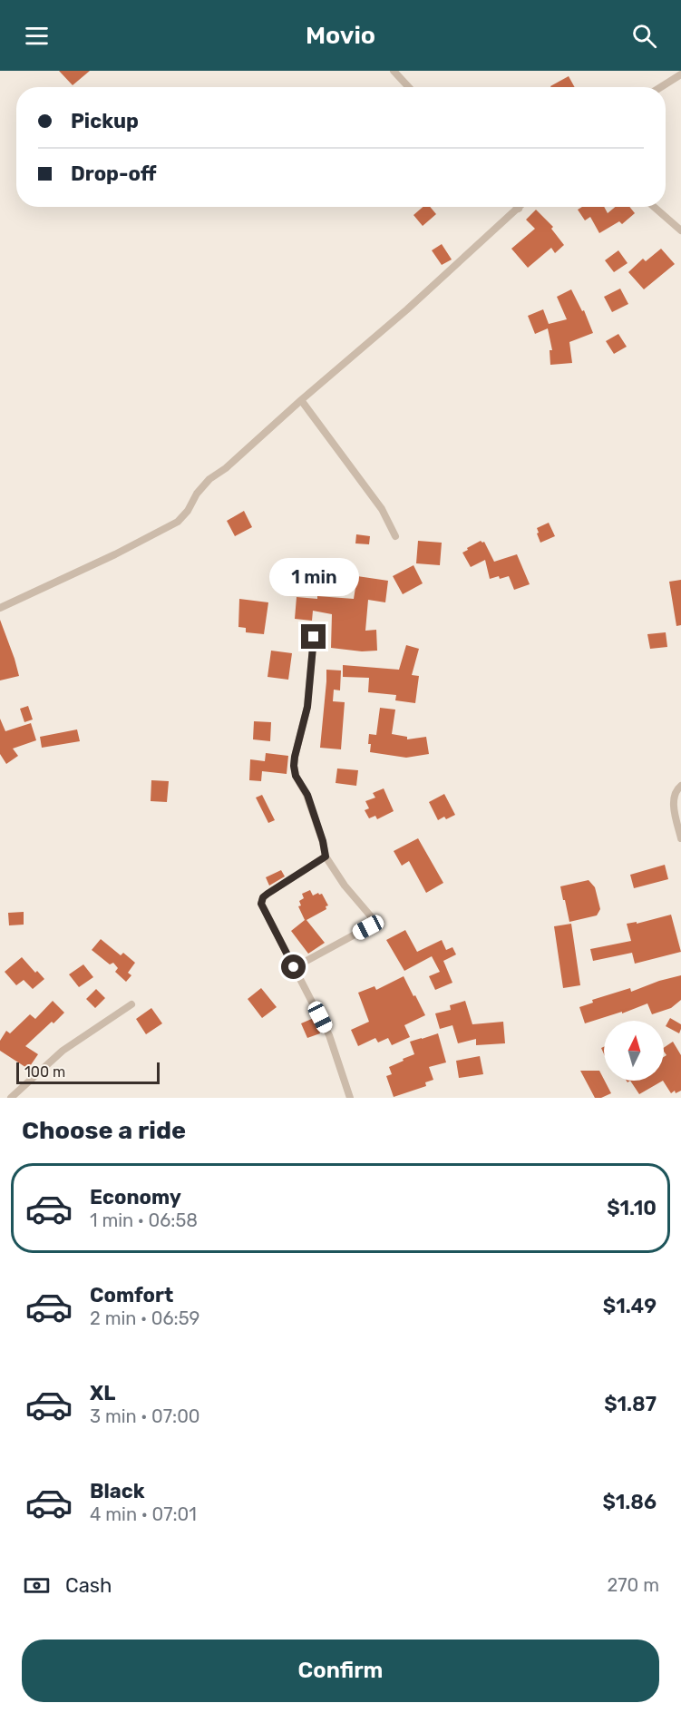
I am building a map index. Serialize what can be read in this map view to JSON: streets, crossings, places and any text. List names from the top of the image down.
{
  "scale_bar": "100 m",
  "north": "top",
  "page": {
    "header": "Movio",
    "banner": ["Pickup", "Drop-off"],
    "bubble": "1 min",
    "scale": "100 m",
    "heading": "Choose a ride",
    "list": [
      {
        "name": "Economy",
        "note": "1 min · 06:58",
        "value": "$1.10"
      },
      {
        "name": "Comfort",
        "note": "2 min · 06:59",
        "value": "$1.49"
      },
      {
        "name": "XL",
        "note": "3 min · 07:00",
        "value": "$1.87"
      },
      {
        "name": "Black",
        "note": "4 min · 07:01",
        "value": "$1.86"
      }
    ],
    "pay": ["Cash", "270 m"],
    "buttons": "Confirm"
  }
}
